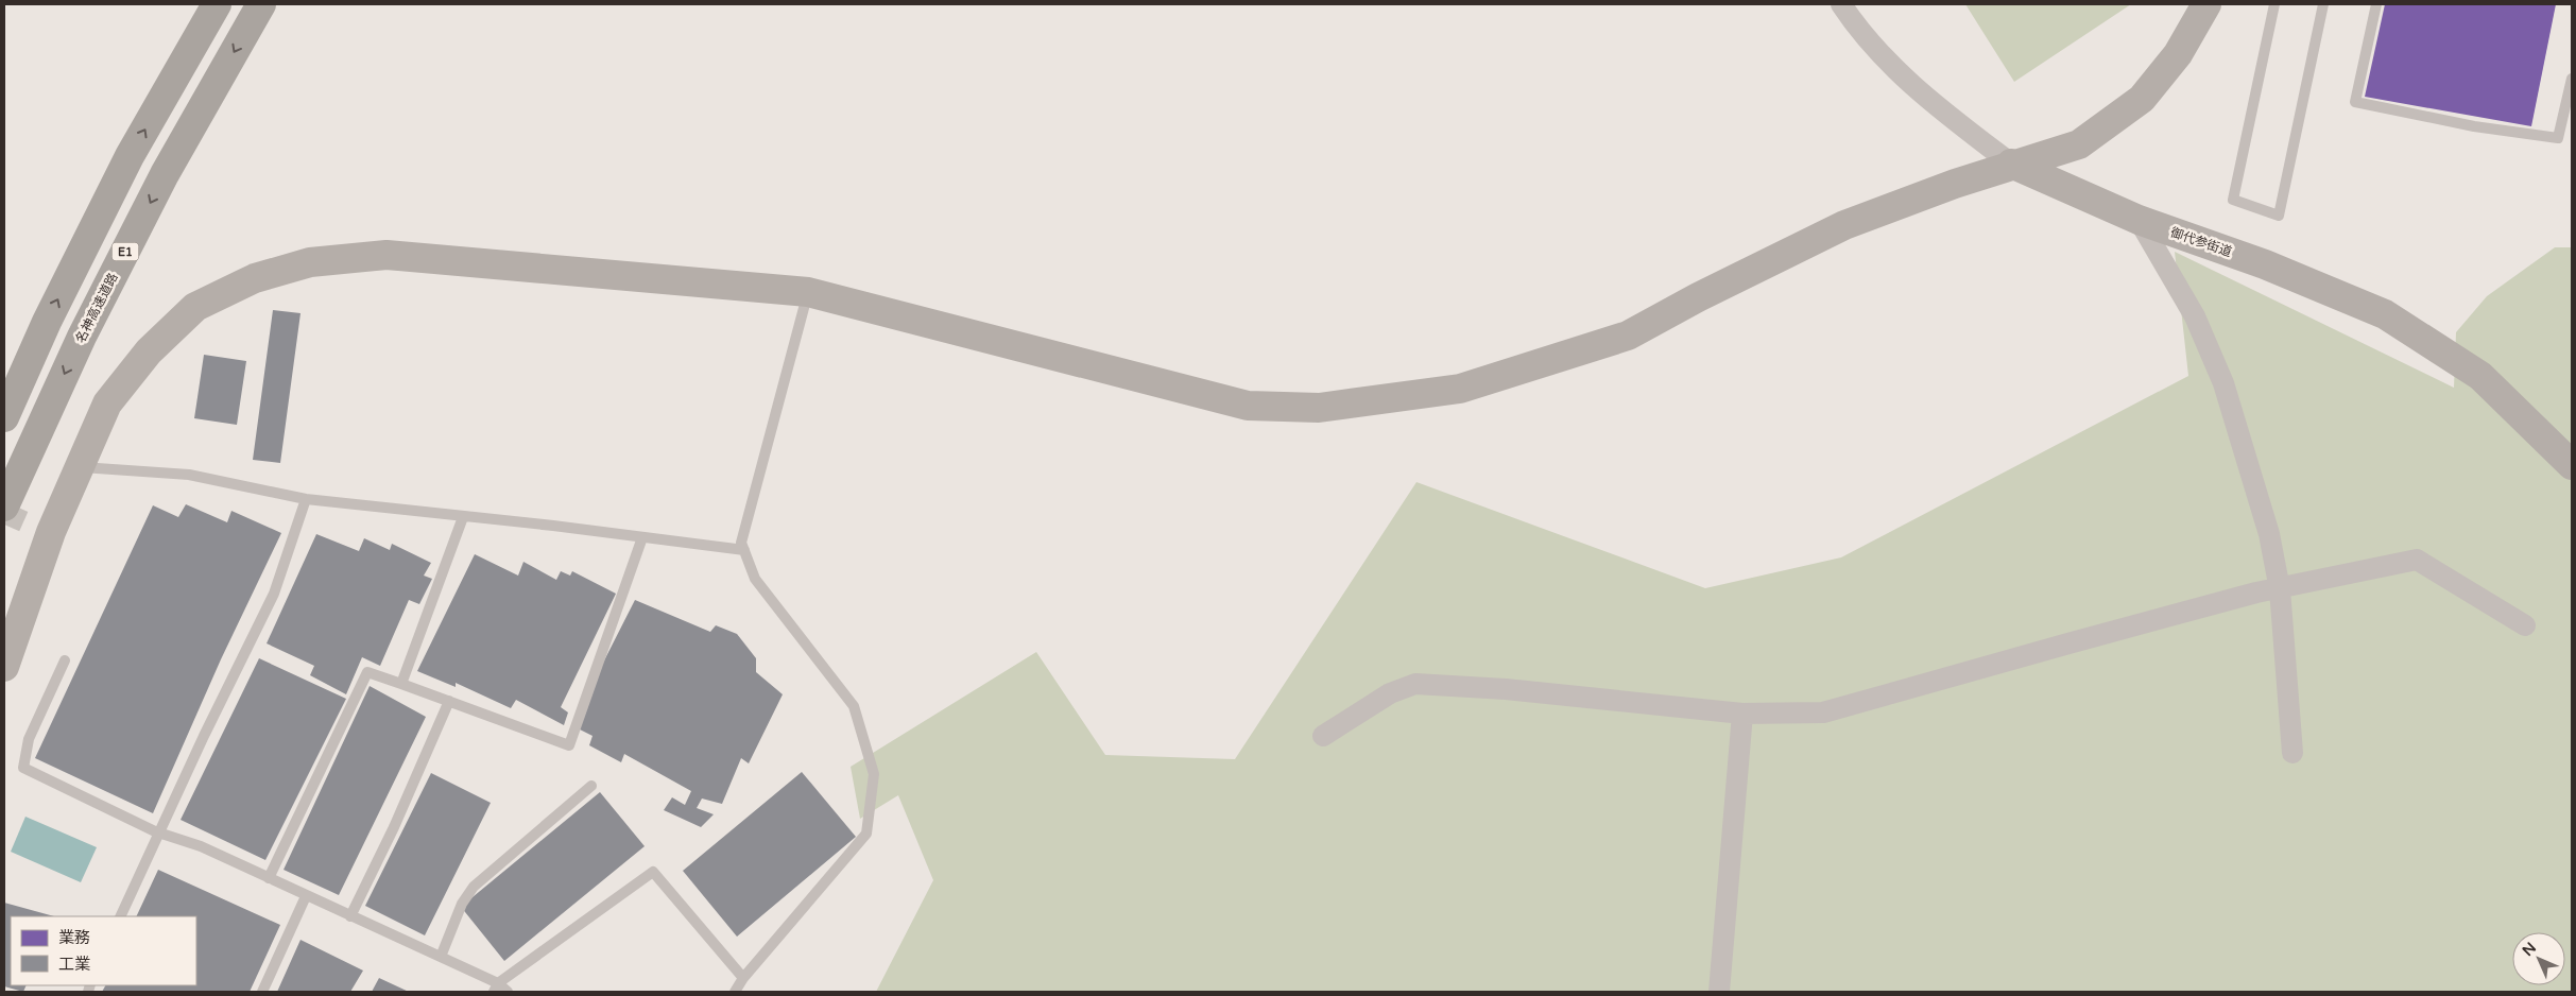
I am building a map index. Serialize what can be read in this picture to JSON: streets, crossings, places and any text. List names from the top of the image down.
{
  "streets": {
    "highway": ["E1", "名神高速道路"],
    "street": ["御代参街道"]
  },
  "legend": ["業務", "工業"],
  "north": "top left"
}
